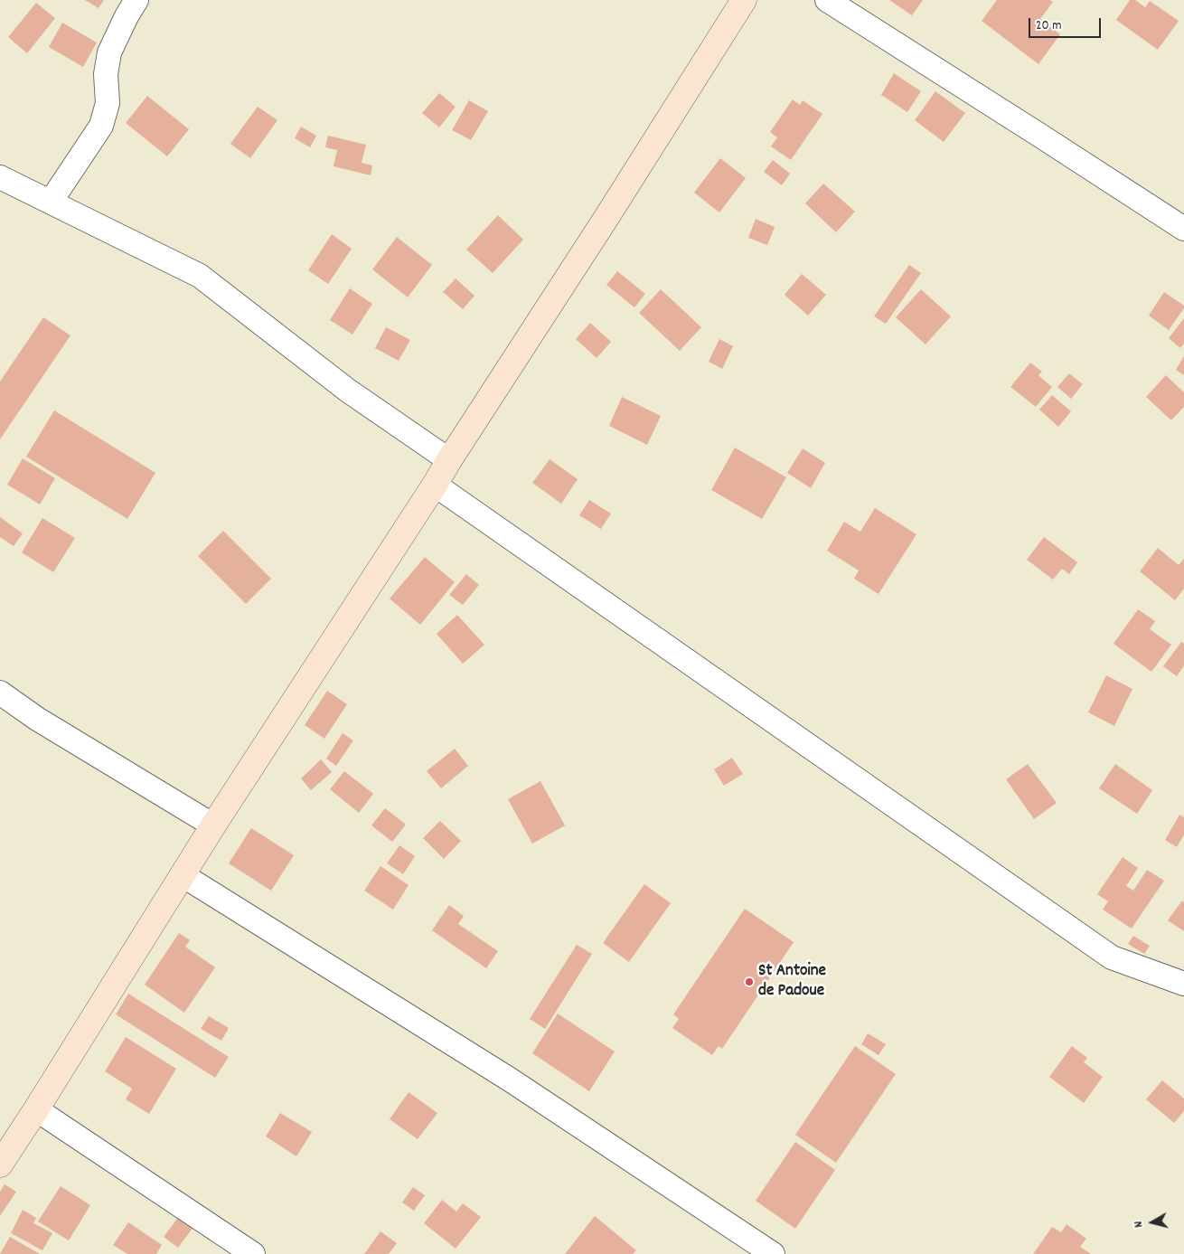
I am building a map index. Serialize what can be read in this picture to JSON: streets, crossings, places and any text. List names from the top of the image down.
{
  "places": ["St Antoine de Padoue"],
  "scale_bar": "20 m",
  "north": "left"
}
